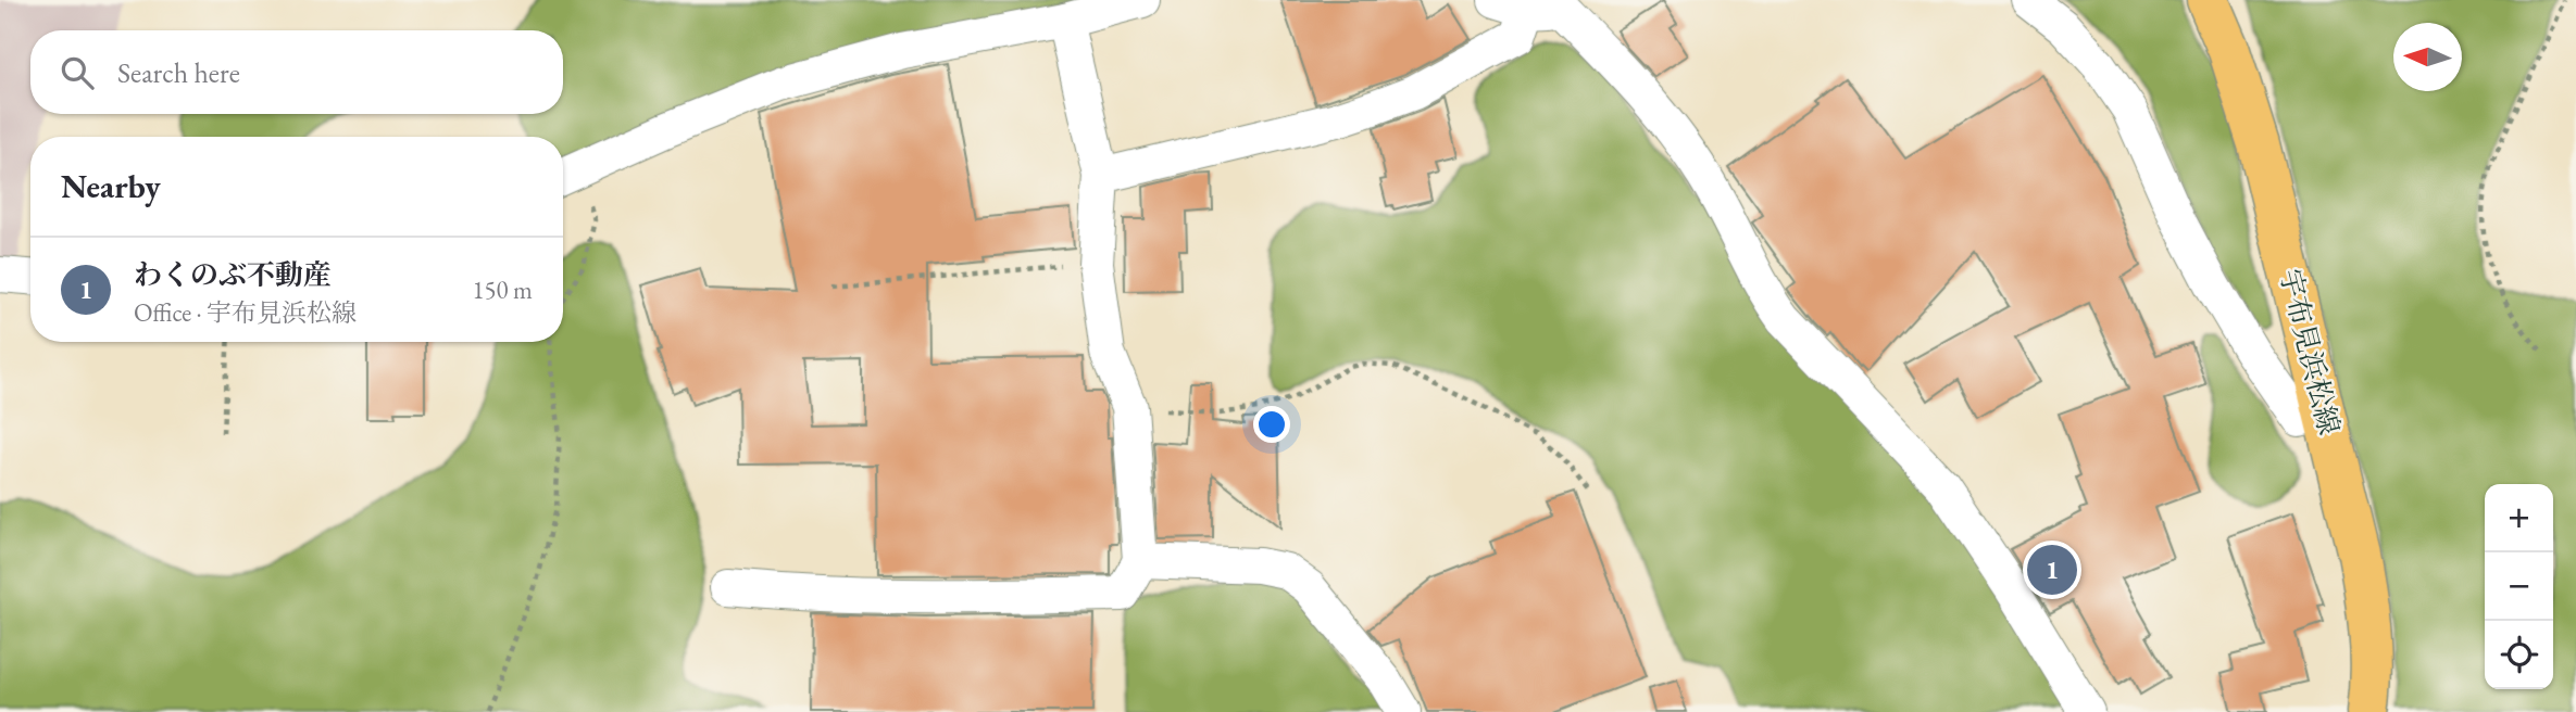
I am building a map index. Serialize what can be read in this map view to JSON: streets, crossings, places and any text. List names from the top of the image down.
{
  "streets": {
    "main road": ["宇布見浜松線"]
  },
  "north": "left",
  "page": {
    "search": "Search here",
    "heading": "Nearby",
    "list": [
      {
        "mark": "1",
        "name": "わくのぶ不動産",
        "note": "Office · 宇布見浜松線",
        "value": "150 m"
      }
    ],
    "map_buttons": ["+", "−"],
    "pins": "1"
  }
}
